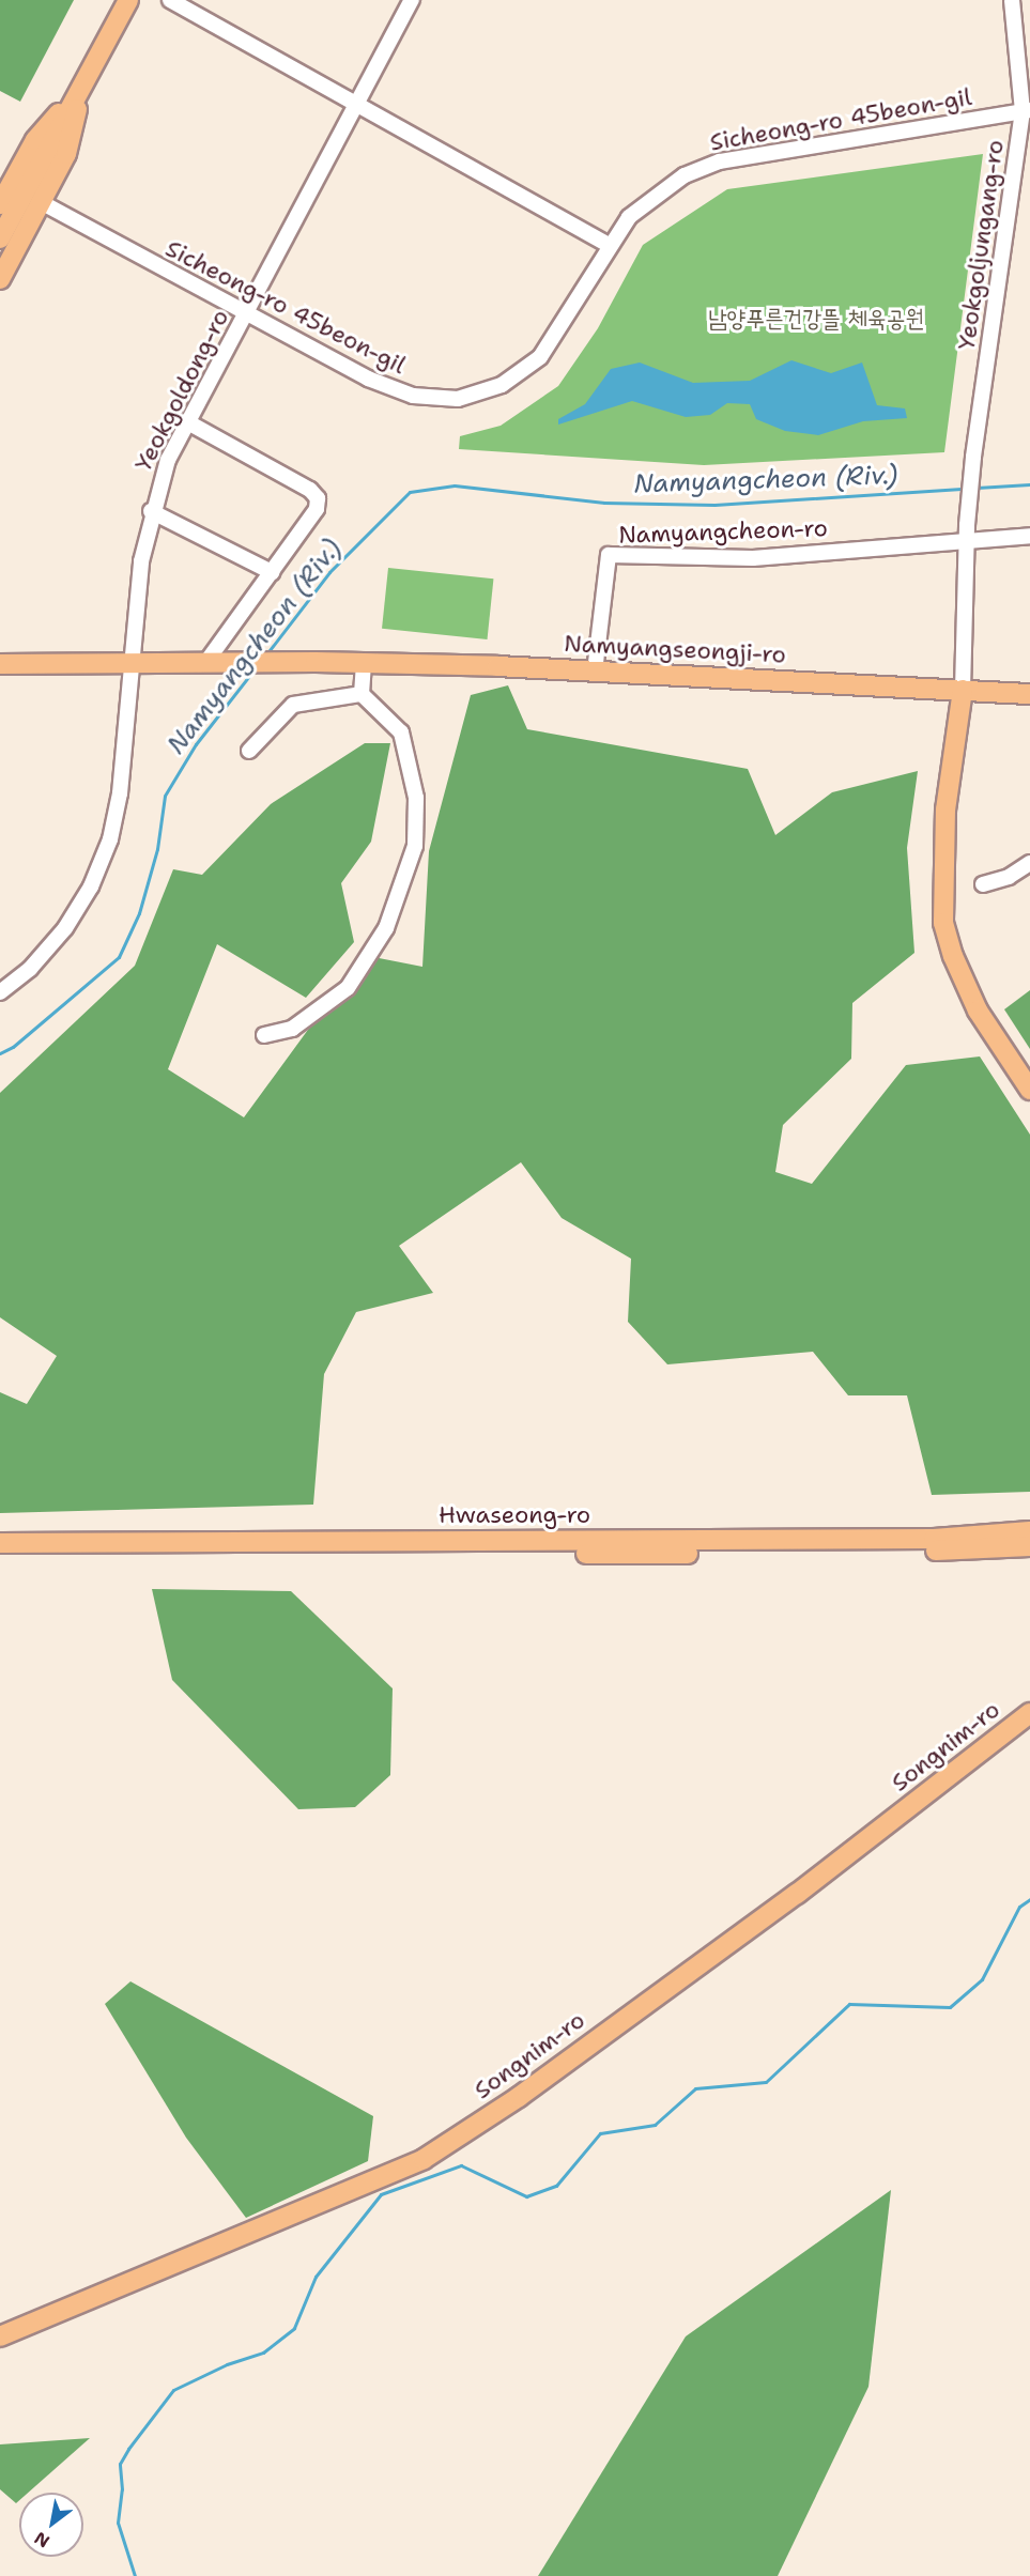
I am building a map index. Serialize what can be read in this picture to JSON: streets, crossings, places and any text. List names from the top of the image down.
{
  "streets": {
    "main road": ["Namyangseongji-ro", "Hwaseong-ro", "Songnim-ro"],
    "street": [
      "Sicheong-ro 45beon-gil",
      "Yeokgoljungang-ro",
      "Yeokgoldong-ro",
      "Namyangcheon-ro"
    ]
  },
  "crossings": [
    ["Sicheong-ro 45beon-gil", "Yeokgoljungang-ro"],
    ["Sicheong-ro 45beon-gil", "Yeokgoldong-ro"],
    ["Yeokgoljungang-ro", "Namyangcheon-ro"],
    ["Namyangcheon-ro", "Namyangseongji-ro"]
  ],
  "water": ["Namyangcheon (Riv.)"],
  "parks": ["남양푸른건강뜰 체육공원"],
  "north": "bottom left"
}
